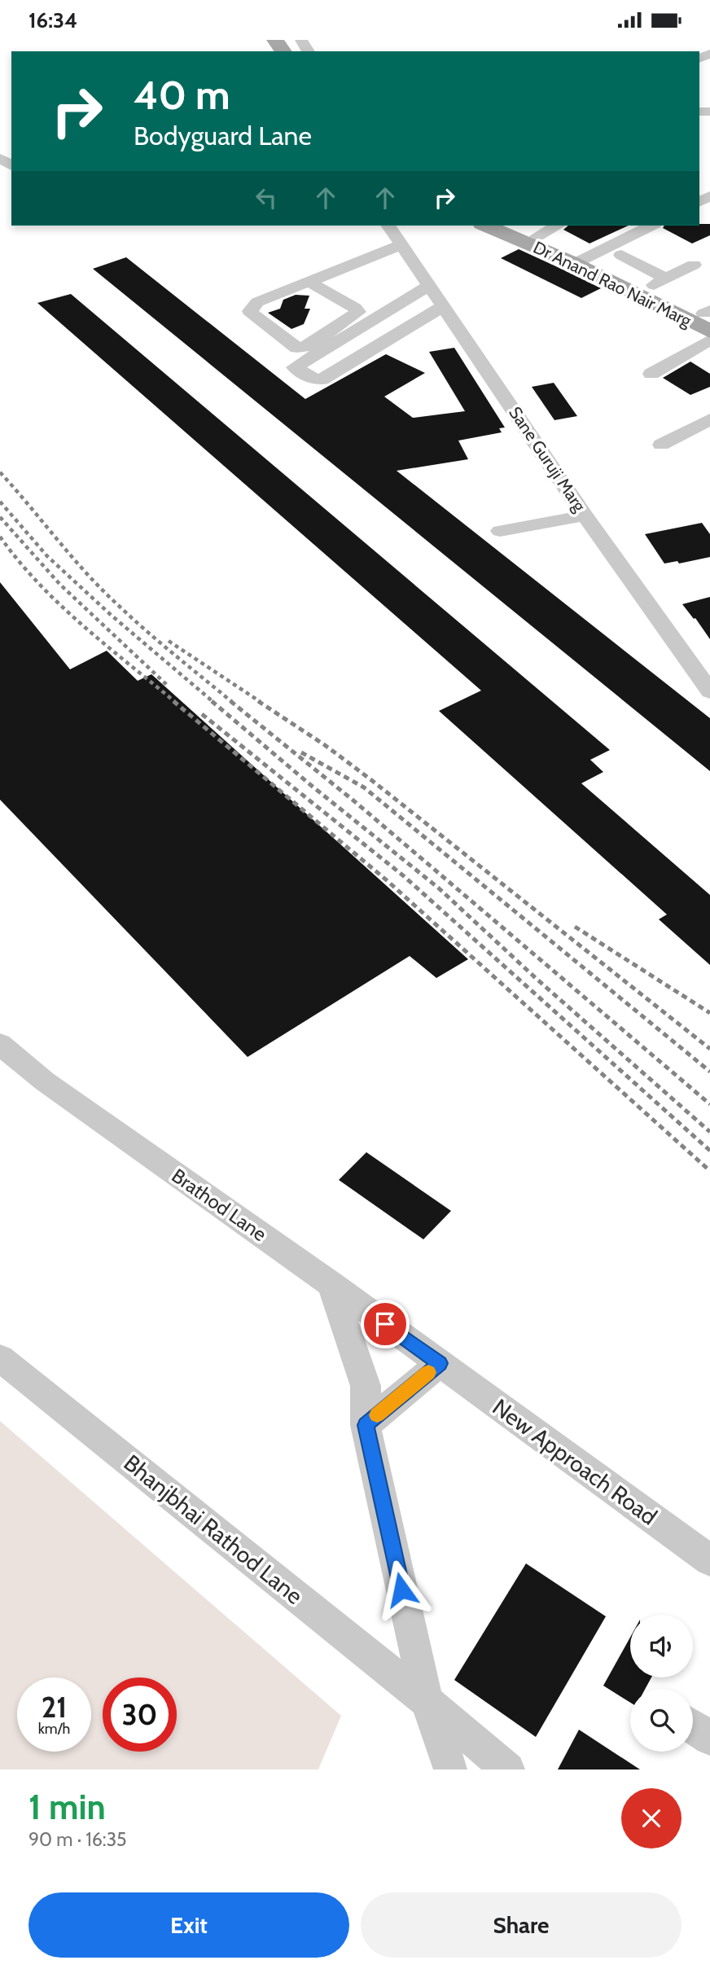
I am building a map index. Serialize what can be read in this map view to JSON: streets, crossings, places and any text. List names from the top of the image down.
{
  "streets": {
    "main road": ["Dr Anand Rao Nair Marg"],
    "street": [
      "Sane Guruji Marg",
      "Brathod Lane",
      "New Approach Road",
      "Bhanjbhai Rathod Lane"
    ]
  },
  "crossings": [
    ["Brathod Lane", "New Approach Road"]
  ],
  "page": {
    "status": "16:34",
    "turn": ["40 m", "Bodyguard Lane"],
    "speed": "21 km/h",
    "limit": "30",
    "heading": ["1 min", "90 m · 16:35"],
    "buttons": ["Exit", "Share"]
  }
}
